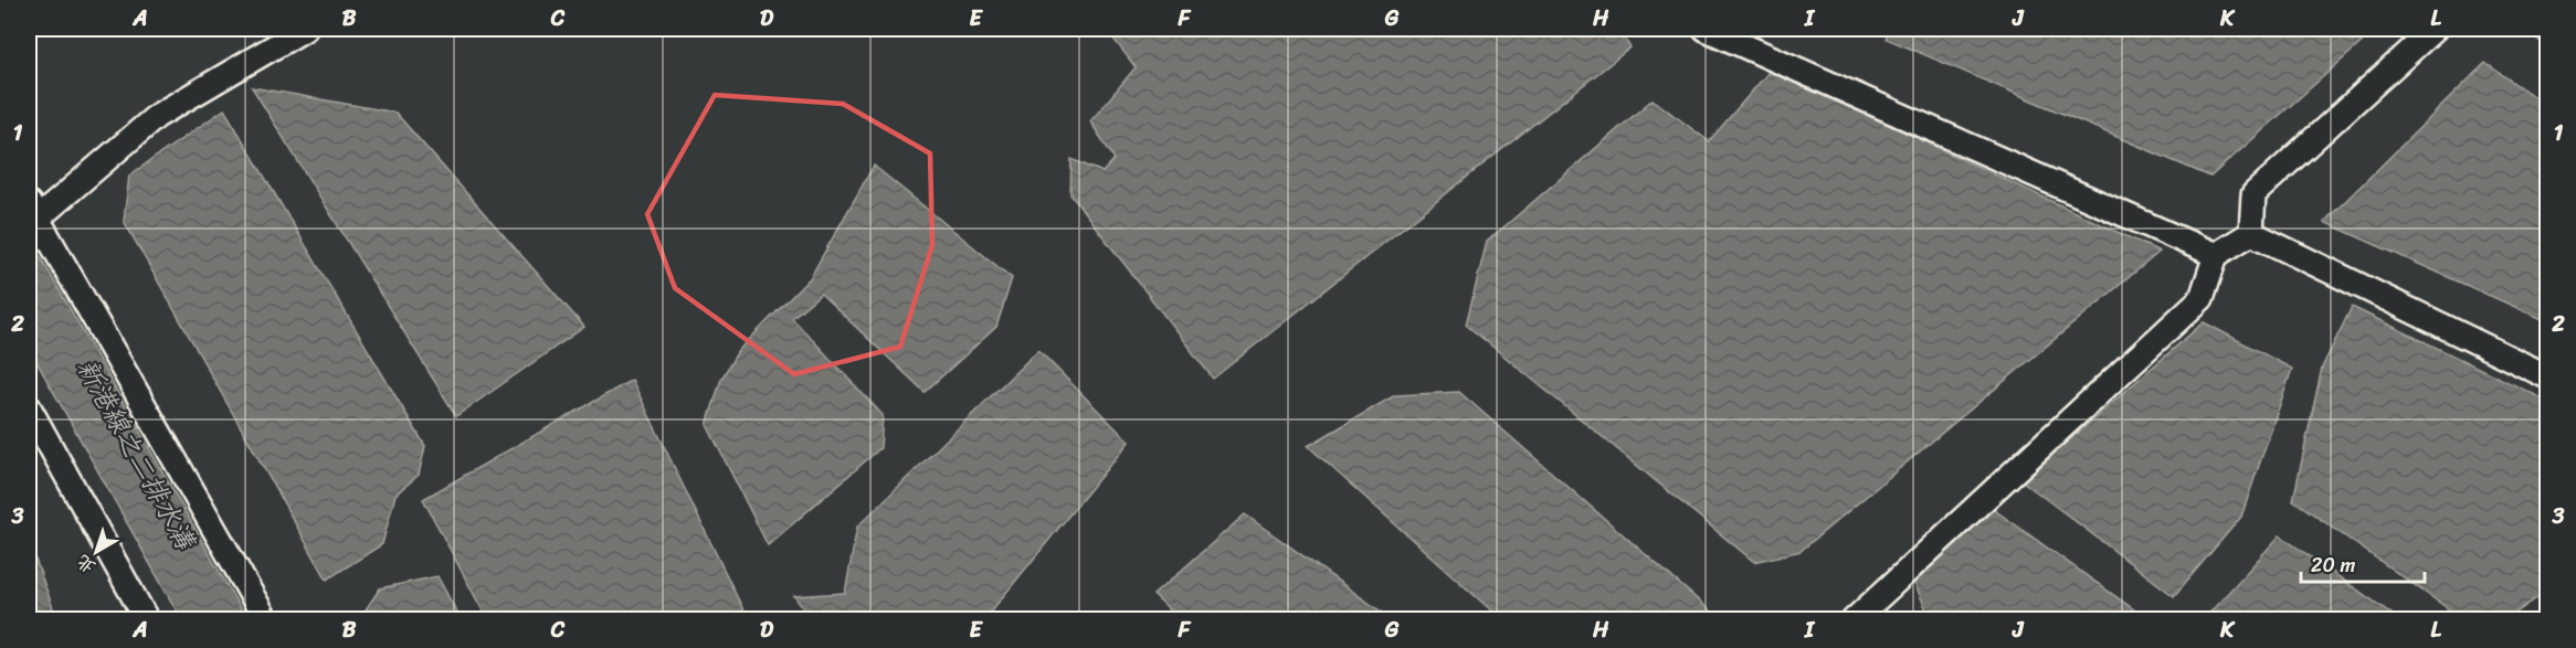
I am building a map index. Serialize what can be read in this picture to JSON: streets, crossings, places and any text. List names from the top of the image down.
{
  "water": ["新港線之二排水溝"],
  "scale_bar": "20 m",
  "north": "bottom left",
  "grid": {
    "columns": [
      "A",
      "B",
      "C",
      "D",
      "E",
      "F",
      "G",
      "H",
      "I",
      "J",
      "K",
      "L"
    ],
    "rows": ["1", "2", "3"]
  }
}
